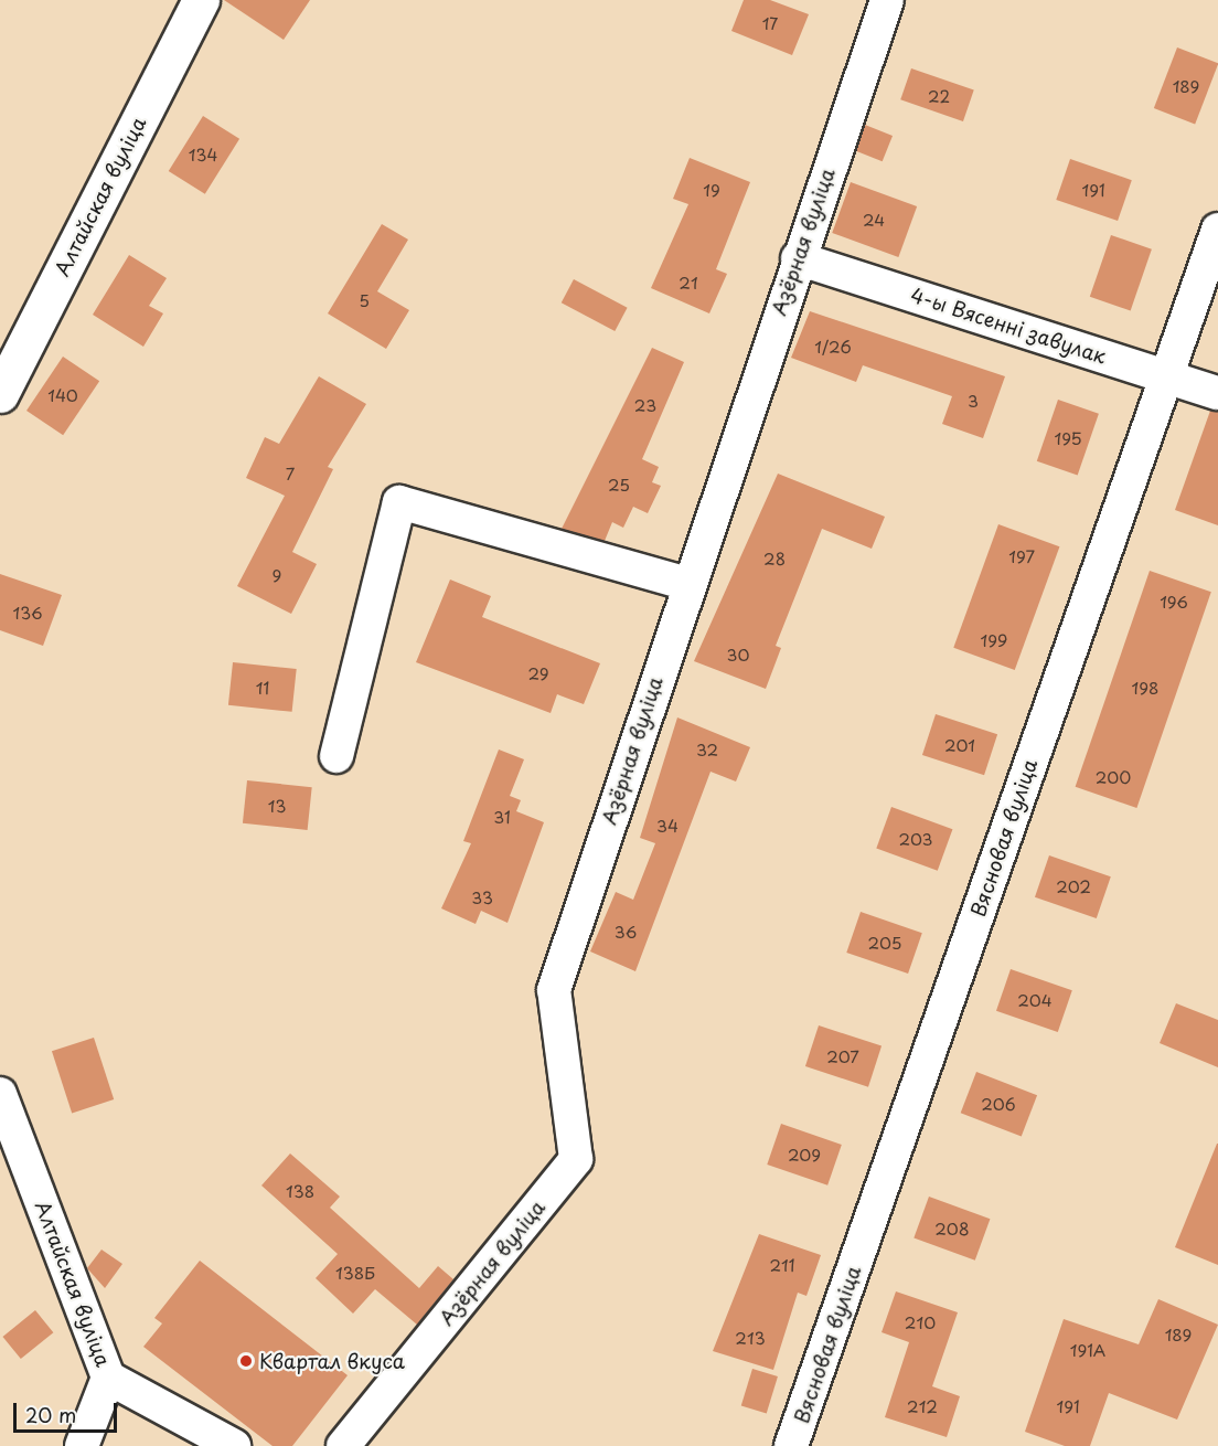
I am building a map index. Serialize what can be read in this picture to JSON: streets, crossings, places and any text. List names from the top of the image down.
{
  "streets": {
    "main road": ["Алтайская вуліца"],
    "street": ["Азёрная вуліца", "4-ы Вясенні завулак", "Вясновая вуліца"]
  },
  "crossings": [
    ["Азёрная вуліца", "4-ы Вясенні завулак"],
    ["4-ы Вясенні завулак", "Вясновая вуліца"]
  ],
  "places": ["Квартал вкуса"],
  "house_numbers": [
    "17",
    "189",
    "22",
    "134",
    "19",
    "191",
    "24",
    "21",
    "5",
    "1/26",
    "140",
    "3",
    "23",
    "195",
    "7",
    "25",
    "197",
    "28",
    "9",
    "196",
    "136",
    "199",
    "30",
    "29",
    "11",
    "198",
    "201",
    "32",
    "200",
    "13",
    "31",
    "34",
    "203",
    "202",
    "33",
    "36",
    "205",
    "204",
    "207",
    "206",
    "209",
    "138",
    "208",
    "211",
    "138Б",
    "210",
    "189",
    "213",
    "191А",
    "212",
    "191"
  ],
  "scale_bar": "20 m"
}
